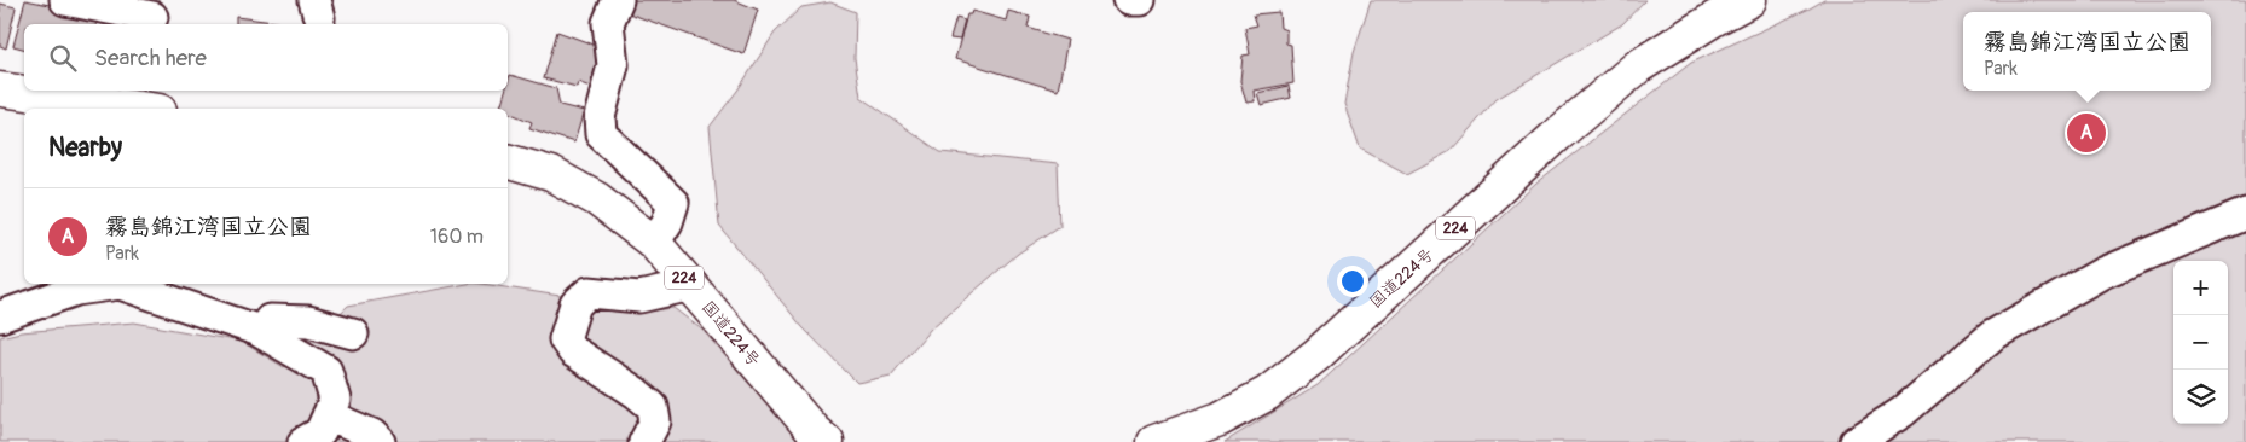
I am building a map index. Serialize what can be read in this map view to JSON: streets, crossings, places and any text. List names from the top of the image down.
{
  "streets": {
    "highway": ["224", "国道224号"]
  },
  "page": {
    "popup": ["霧島錦江湾国立公園", "Park"],
    "search": "Search here",
    "heading": "Nearby",
    "pins": "A",
    "list": [
      {
        "mark": "A",
        "name": "霧島錦江湾国立公園",
        "note": "Park",
        "value": "160 m"
      }
    ],
    "map_buttons": ["+", "−"]
  }
}
